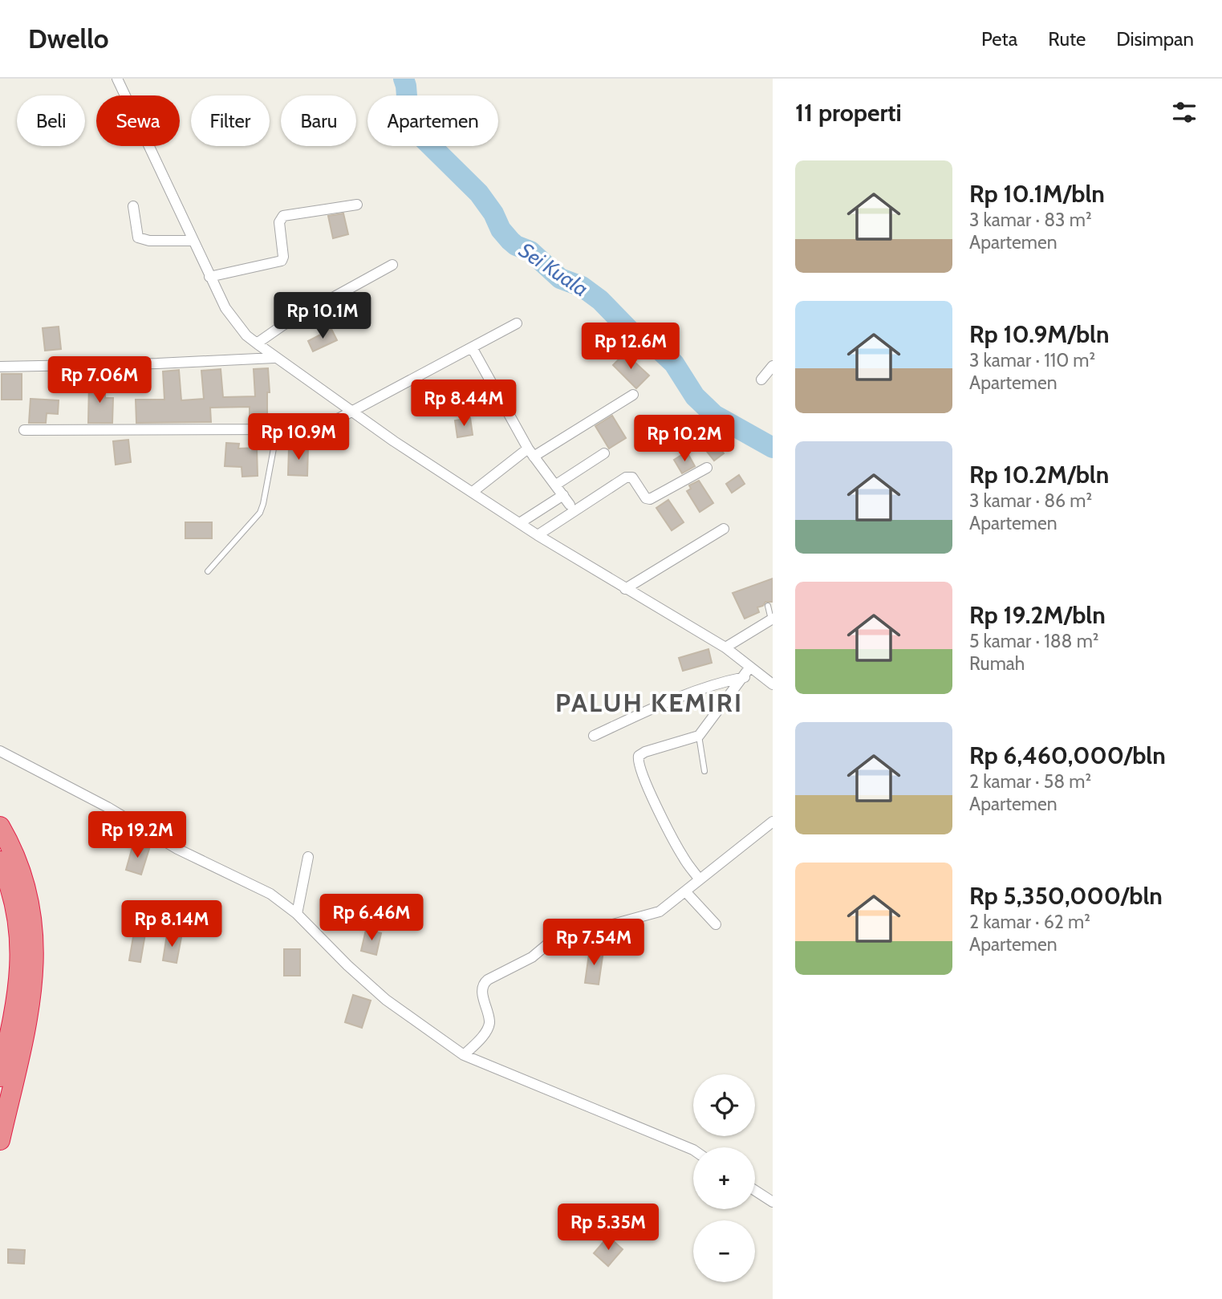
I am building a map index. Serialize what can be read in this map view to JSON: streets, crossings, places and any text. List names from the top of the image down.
{
  "districts": ["PALUH KEMIRI"],
  "water": ["Sei Kuala"],
  "page": {
    "header": "Dwello",
    "nav": ["Peta", "Rute", "Disimpan"],
    "heading": "11 properti",
    "chip": [
      "Beli",
      "Sewa",
      "Filter",
      "Baru",
      "Apartemen"
    ],
    "list": [
      {
        "name": "Rp 10.1M/bln",
        "note": "3 kamar · 83 m² · Apartemen"
      },
      {
        "name": "Rp 10.9M/bln",
        "note": "3 kamar · 110 m² · Apartemen"
      },
      {
        "name": "Rp 10.2M/bln",
        "note": "3 kamar · 86 m² · Apartemen"
      },
      {
        "name": "Rp 19.2M/bln",
        "note": "5 kamar · 188 m² · Rumah"
      },
      {
        "name": "Rp 6,460,000/bln",
        "note": "2 kamar · 58 m² · Apartemen"
      },
      {
        "name": "Rp 5,350,000/bln",
        "note": "2 kamar · 62 m² · Apartemen"
      }
    ],
    "price": [
      "Rp 10.1M",
      "Rp 12.6M",
      "Rp 7.06M",
      "Rp 8.44M",
      "Rp 10.9M",
      "Rp 10.2M",
      "Rp 19.2M",
      "Rp 6.46M",
      "Rp 8.14M",
      "Rp 7.54M",
      "Rp 5.35M"
    ],
    "map_buttons": ["+", "−"]
  }
}
